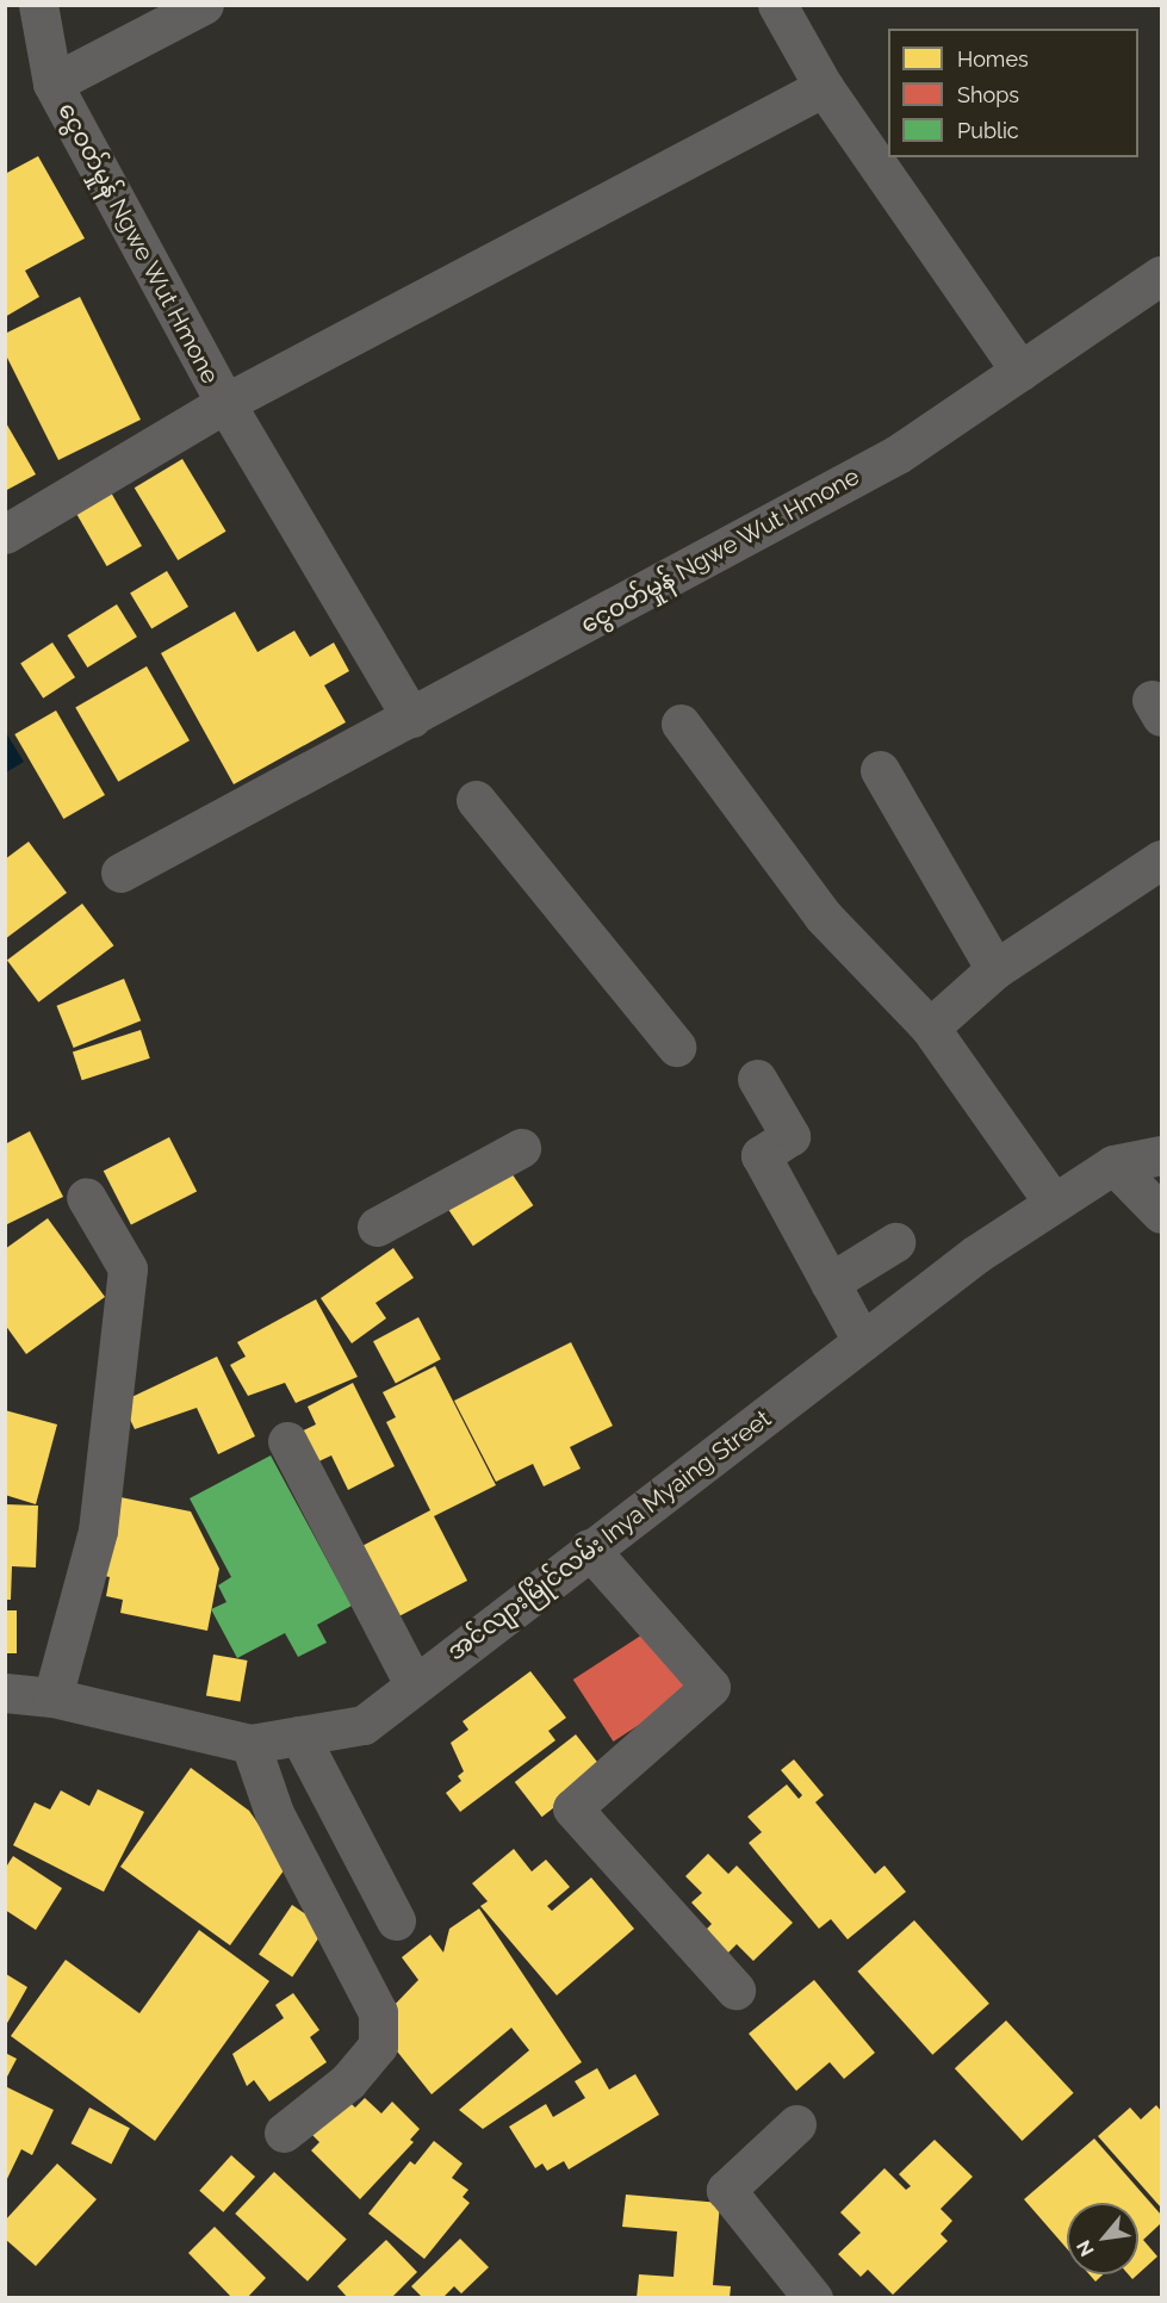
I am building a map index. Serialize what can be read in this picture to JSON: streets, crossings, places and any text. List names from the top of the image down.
{
  "streets": {
    "street": ["ငွေဝတ်မှုန် Ngwe Wut Hmone", "အင်လျားမြိုင်လမ်း Inya Myaing Street"]
  },
  "legend": ["Homes", "Shops", "Public"],
  "north": "bottom left"
}
